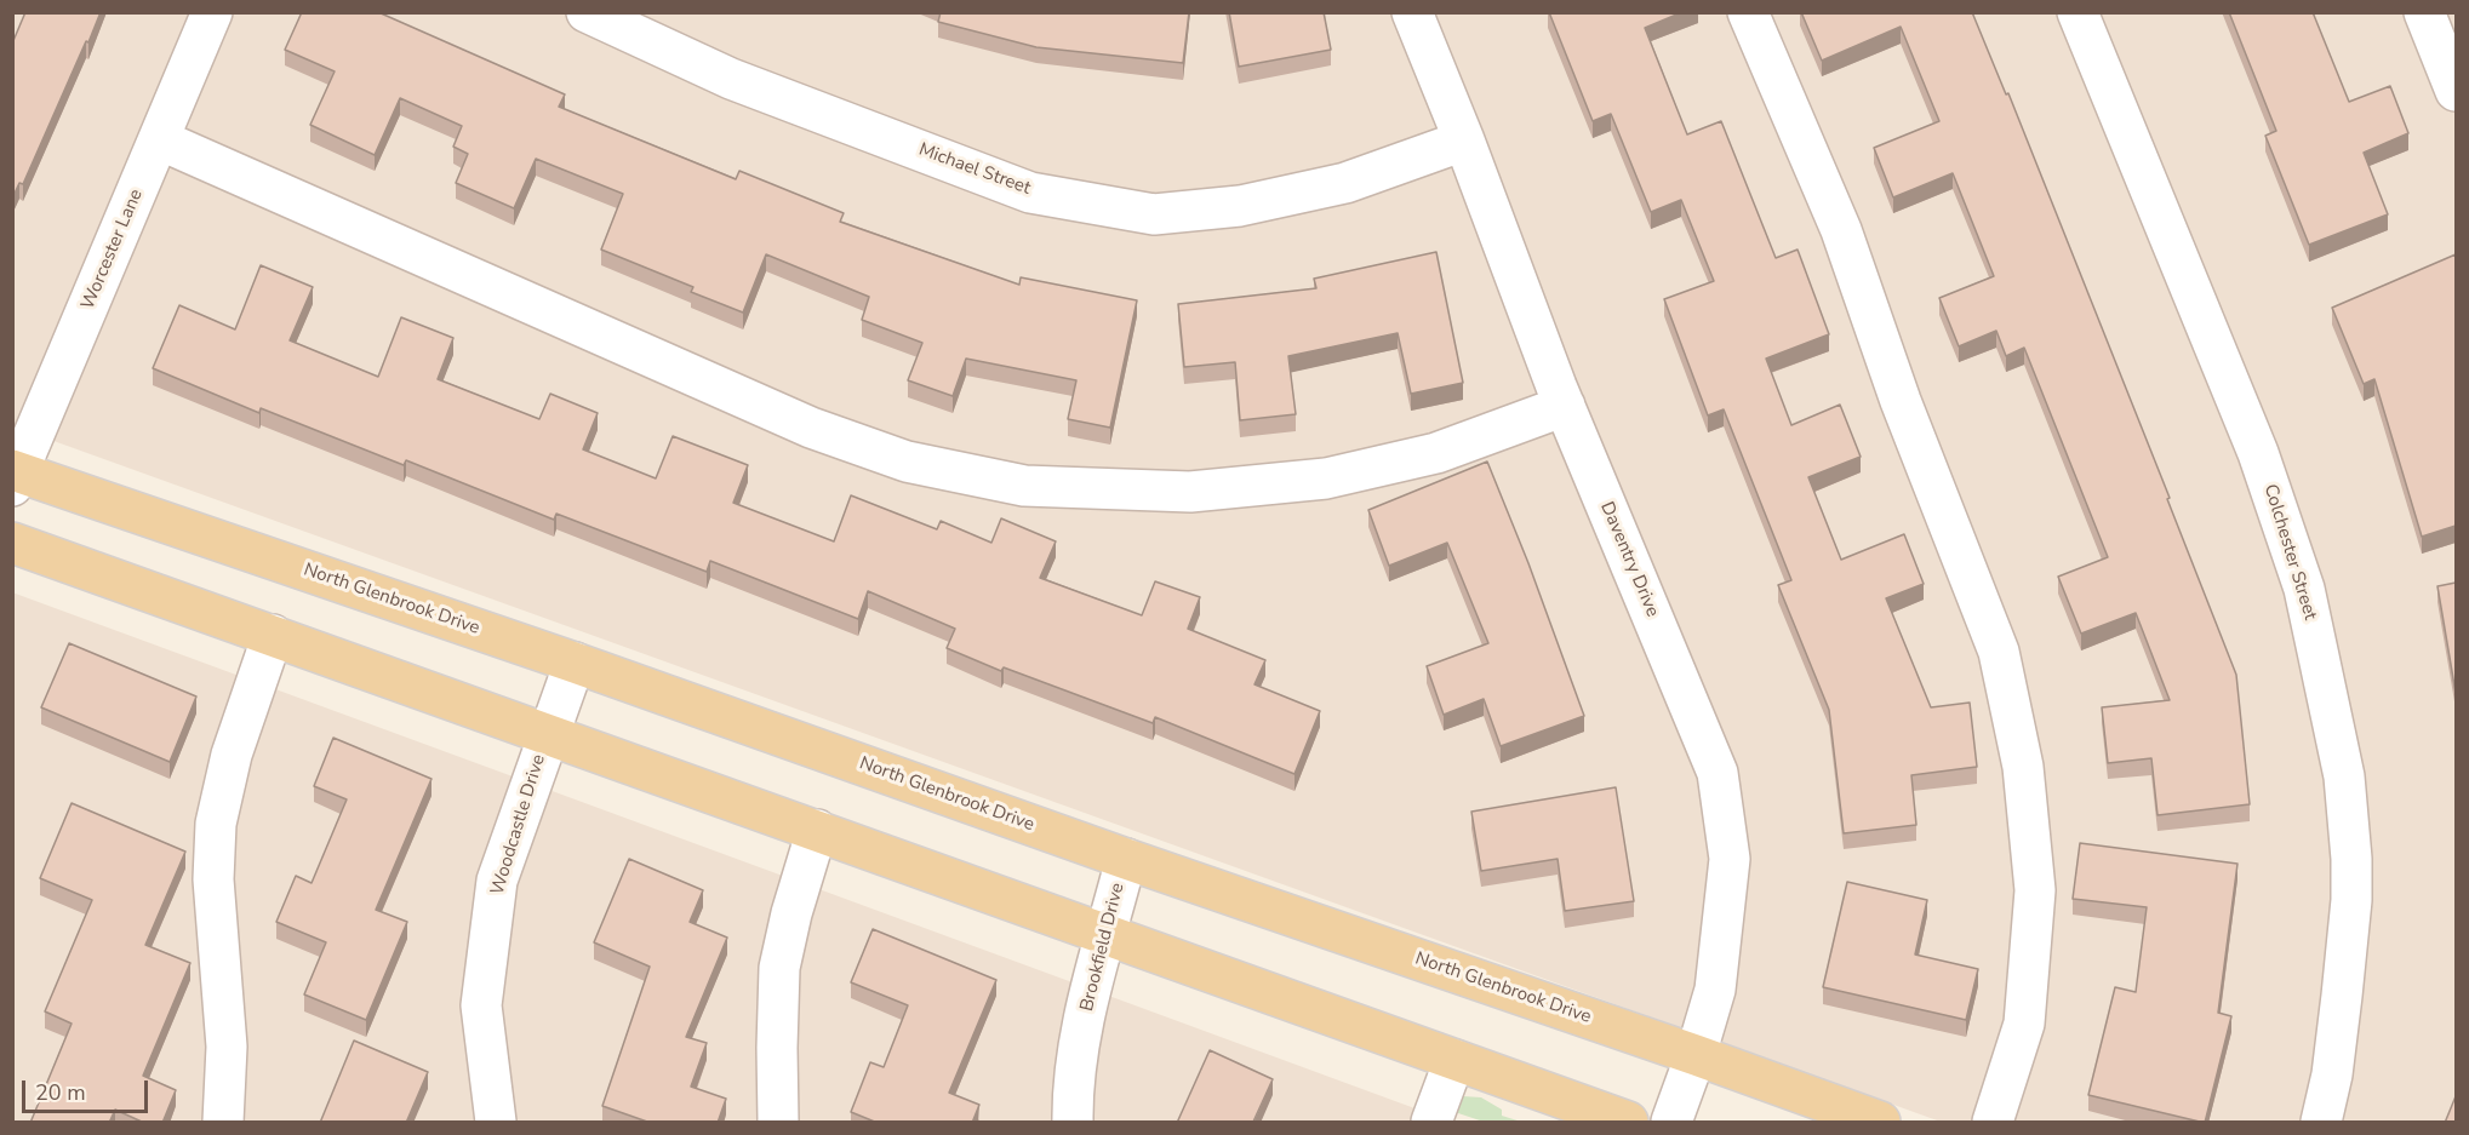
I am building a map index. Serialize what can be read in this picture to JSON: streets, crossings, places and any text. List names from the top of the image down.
{
  "streets": {
    "main road": ["North Glenbrook Drive"],
    "street": [
      "Michael Street",
      "Worcester Lane",
      "Colchester Street",
      "Daventry Drive",
      "Woodcastle Drive",
      "Brookfield Drive"
    ]
  },
  "crossings": [
    ["Michael Street", "Daventry Drive"],
    ["Worcester Lane", "North Glenbrook Drive"],
    ["Daventry Drive", "North Glenbrook Drive"],
    ["North Glenbrook Drive", "Woodcastle Drive"],
    ["North Glenbrook Drive", "Brookfield Drive"]
  ],
  "scale_bar": "20 m"
}
